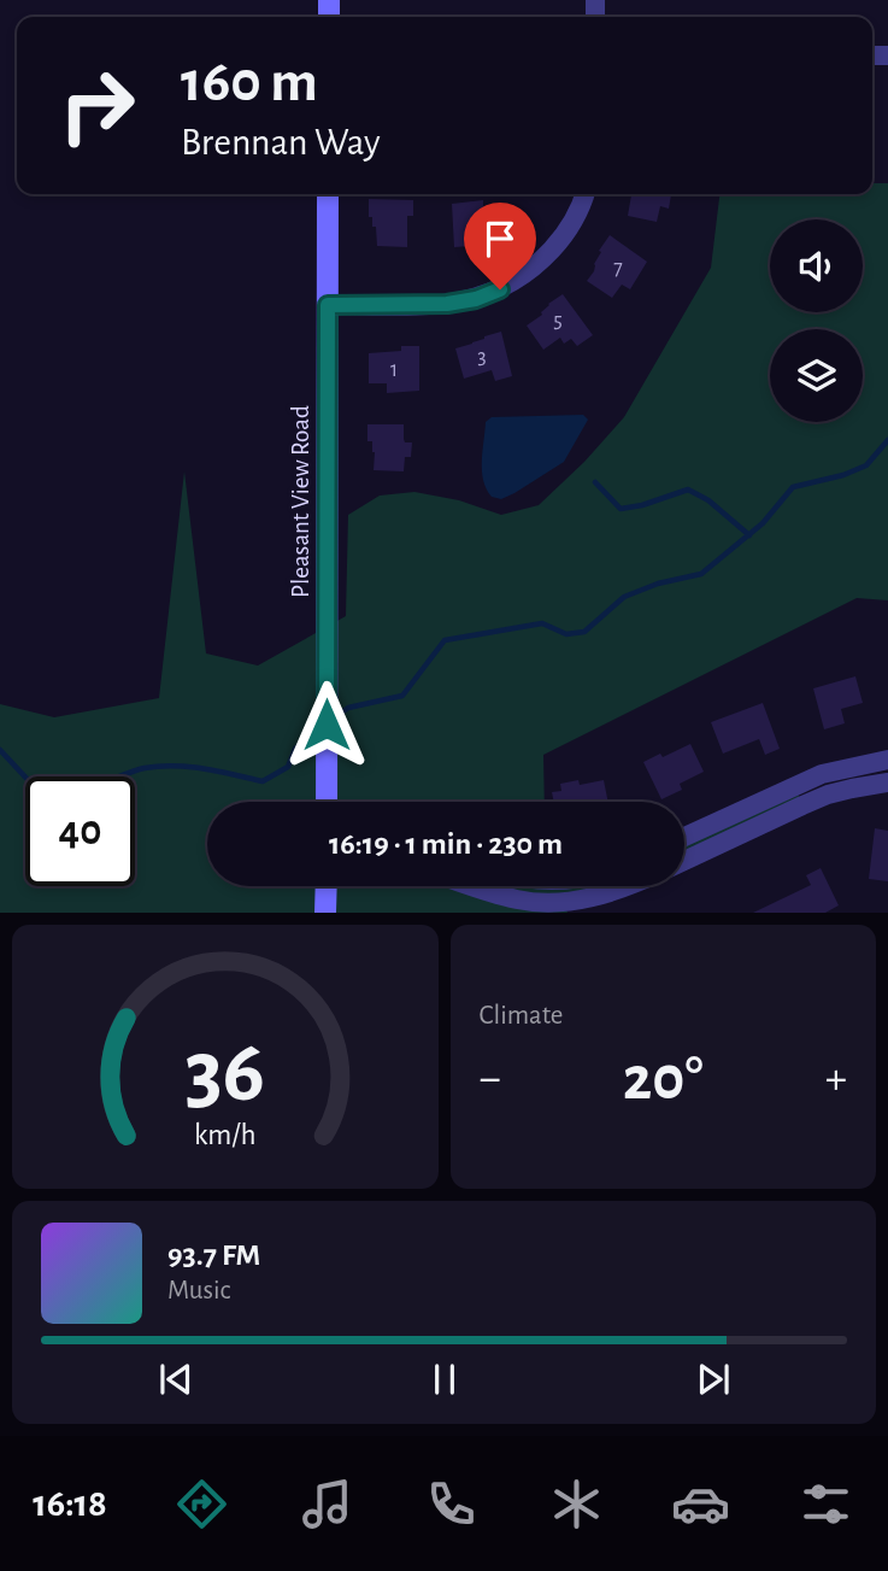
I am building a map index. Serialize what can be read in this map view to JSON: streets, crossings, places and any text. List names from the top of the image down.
{
  "streets": {
    "street": ["Pleasant View Road"]
  },
  "house_numbers": [
    "7",
    "5",
    "3",
    "1"
  ],
  "page": {
    "turn": ["160 m", "Brennan Way"],
    "limit": "40",
    "trip": "16:19 · 1 min · 230 m",
    "tile": "Climate",
    "heat": ["−", "20°", "+"],
    "song": ["93.7 FM", "Music"],
    "tabs": "16:18",
    "gauge": ["36", "km/h"]
  }
}
